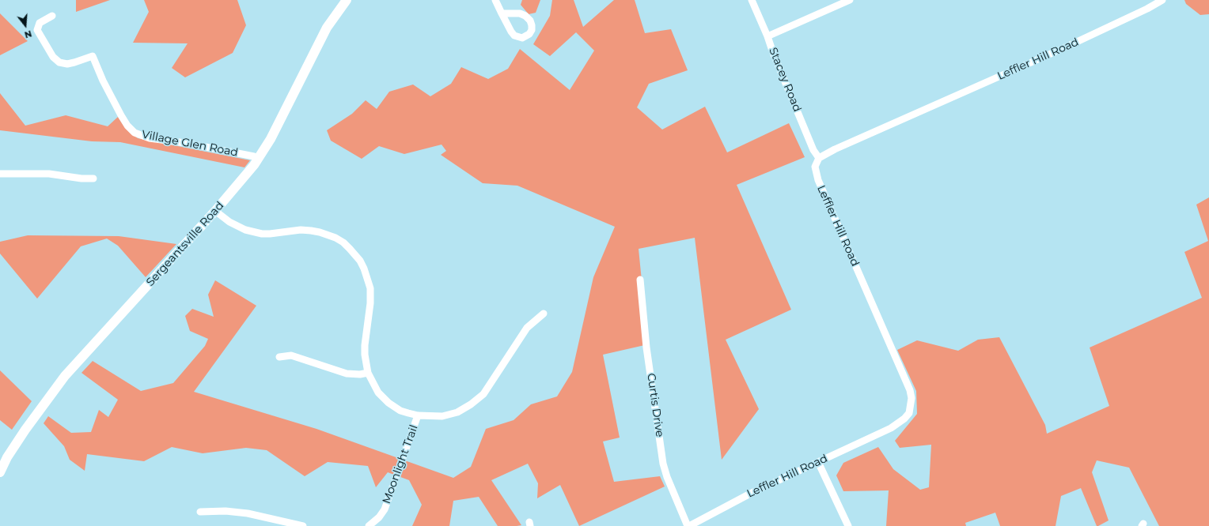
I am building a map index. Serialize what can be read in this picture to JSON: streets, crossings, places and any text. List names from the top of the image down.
{
  "streets": {
    "main road": ["Sergeantsville Road"],
    "street": [
      "Leffler Hill Road",
      "Stacey Road",
      "Village Glen Road",
      "Curtis Drive",
      "Moonlight Trail"
    ]
  },
  "crossings": [
    ["Leffler Hill Road", "Stacey Road"],
    ["Leffler Hill Road", "Curtis Drive"],
    ["Village Glen Road", "Sergeantsville Road"]
  ],
  "north": "bottom"
}
